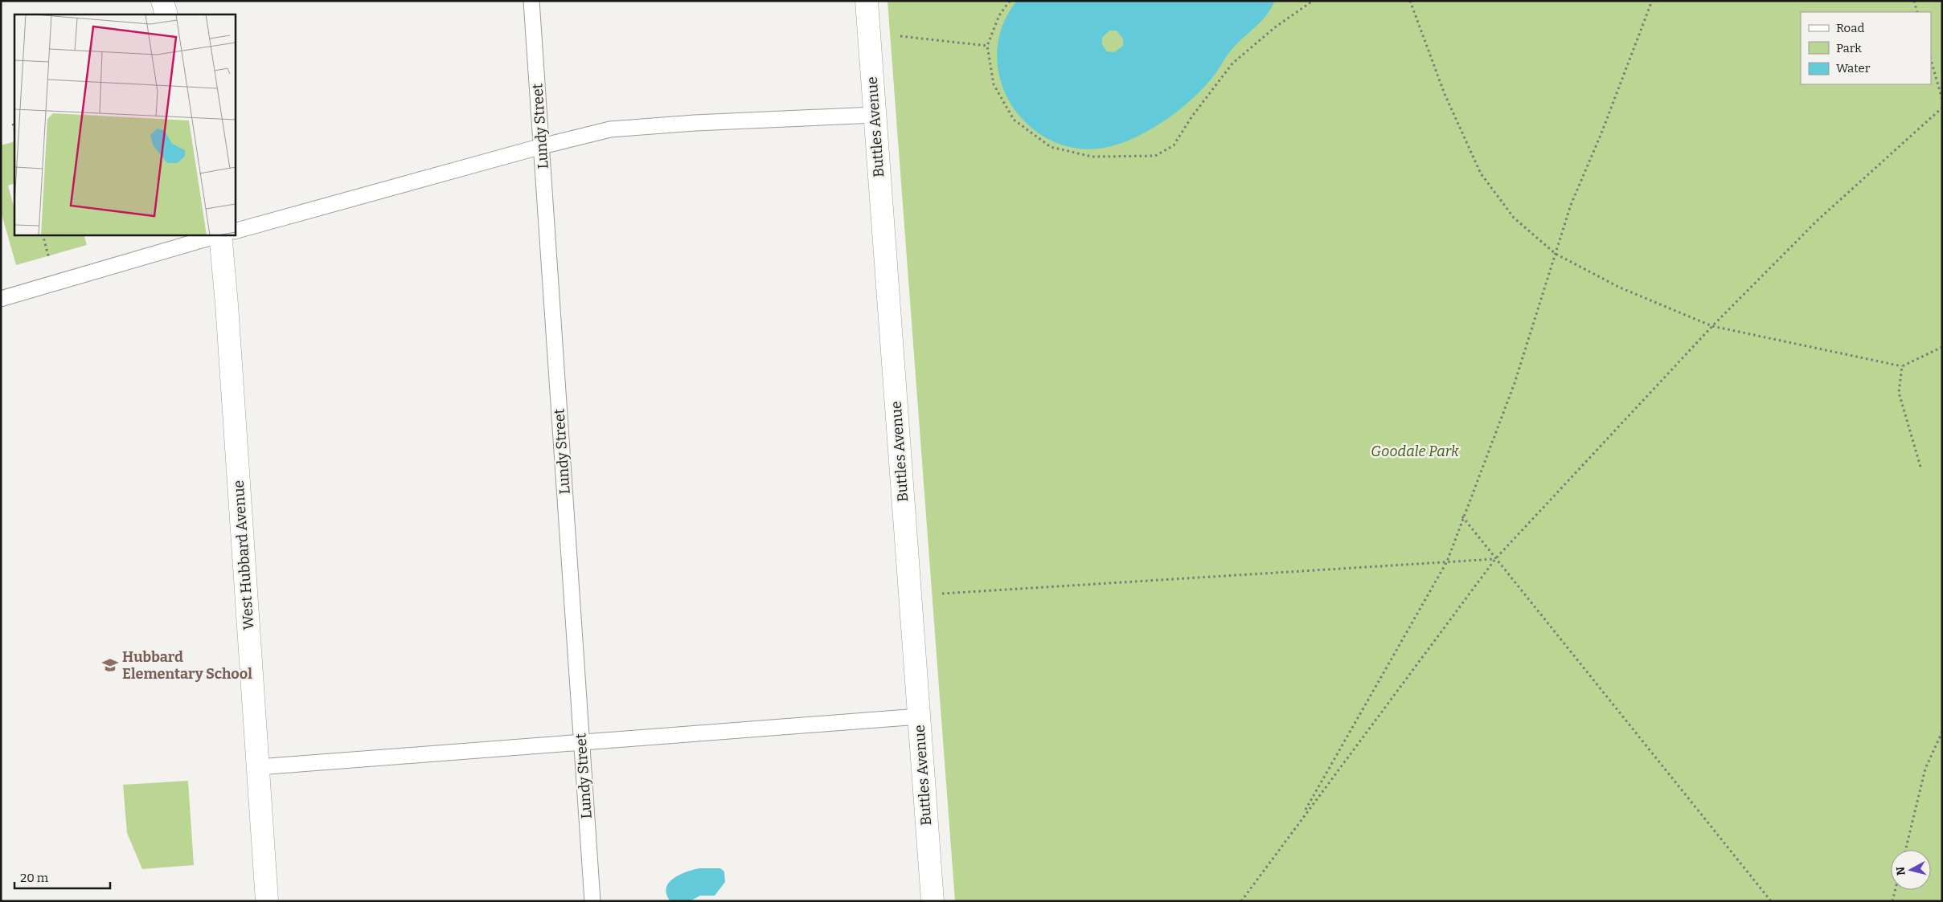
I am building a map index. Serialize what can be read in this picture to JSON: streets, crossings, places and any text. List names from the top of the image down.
{
  "streets": {
    "street": ["Buttles Avenue", "West Hubbard Avenue"],
    "lane": ["Lundy Street"]
  },
  "parks": ["Goodale Park"],
  "places": {
    "school or university": ["Hubbard Elementary School"]
  },
  "legend": ["Road", "Park", "Water"],
  "scale_bar": "20 m",
  "north": "left"
}
